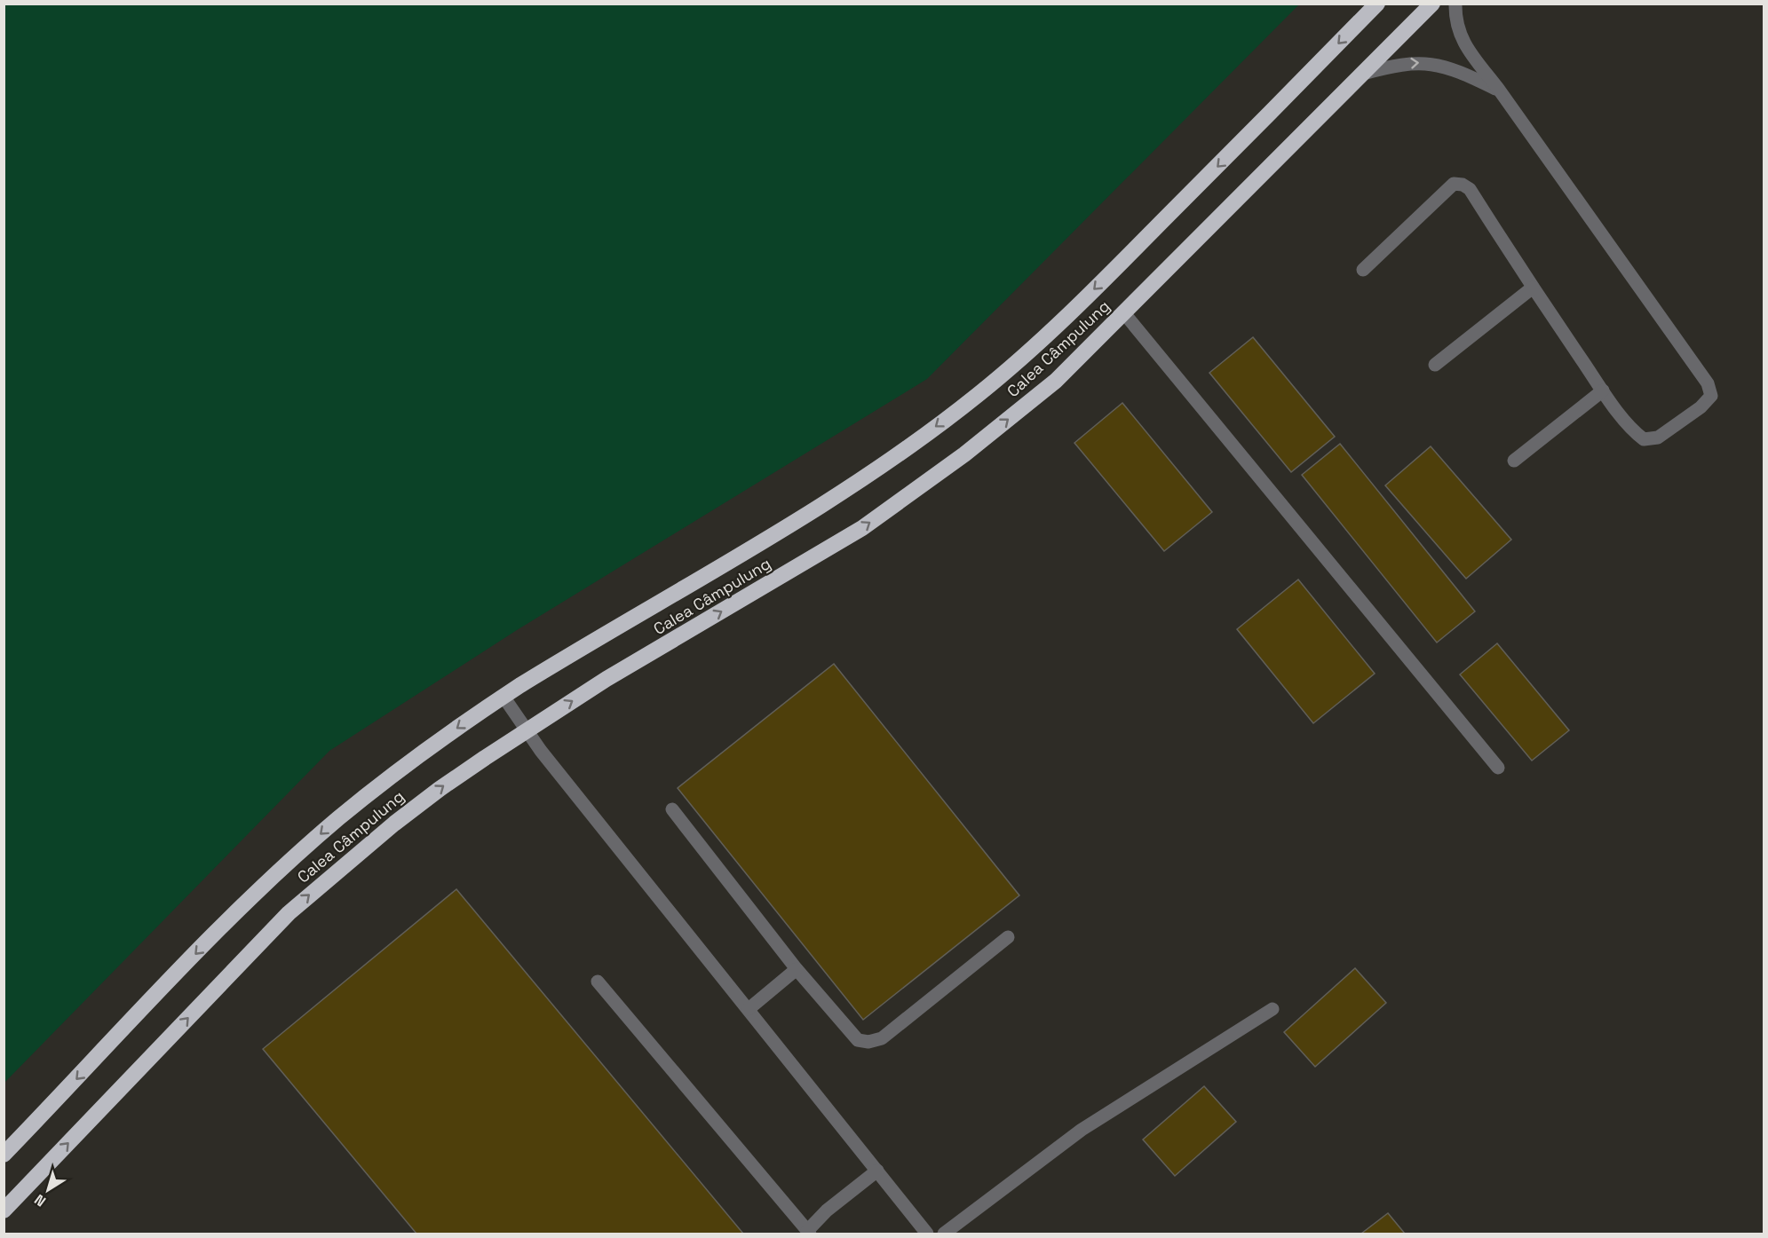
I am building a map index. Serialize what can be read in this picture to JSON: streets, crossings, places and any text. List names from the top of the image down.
{
  "streets": {
    "highway": ["Calea Câmpulung"]
  },
  "north": "bottom left"
}
